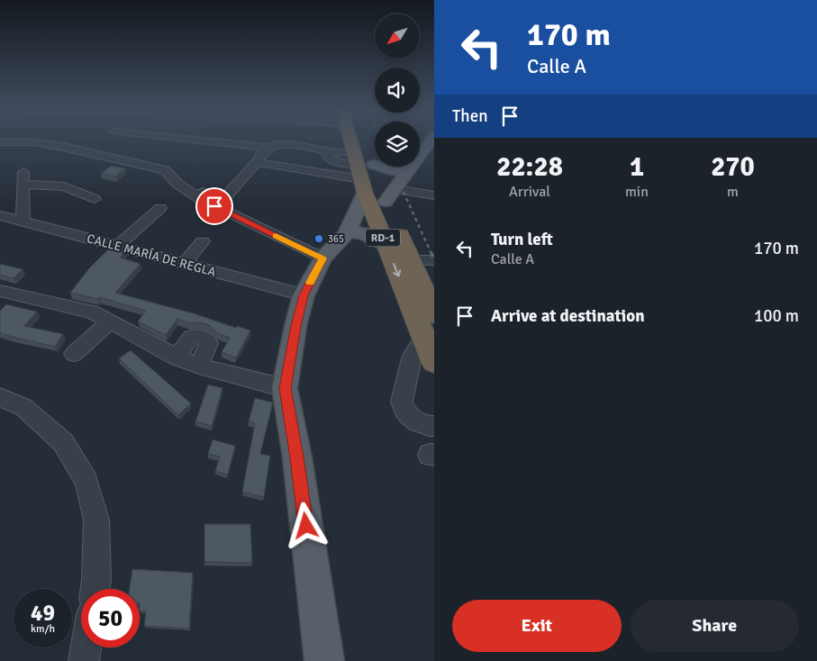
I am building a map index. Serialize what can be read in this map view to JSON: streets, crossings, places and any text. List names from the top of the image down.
{
  "streets": {
    "highway": ["RD-1"],
    "street": ["CALLE MARÍA DE REGLA"]
  },
  "places": ["365"],
  "north": "bottom left",
  "page": {
    "turn": ["170 m", "Calle A"],
    "then": "Then",
    "eta": [
      "22:28",
      "Arrival",
      "1",
      "min",
      "270",
      "m"
    ],
    "list": [
      {
        "name": "Turn left",
        "note": "Calle A",
        "value": "170 m"
      },
      {
        "name": "Arrive at destination",
        "value": "100 m"
      }
    ],
    "speed": "49 km/h",
    "limit": "50",
    "buttons": ["Exit", "Share"]
  }
}
